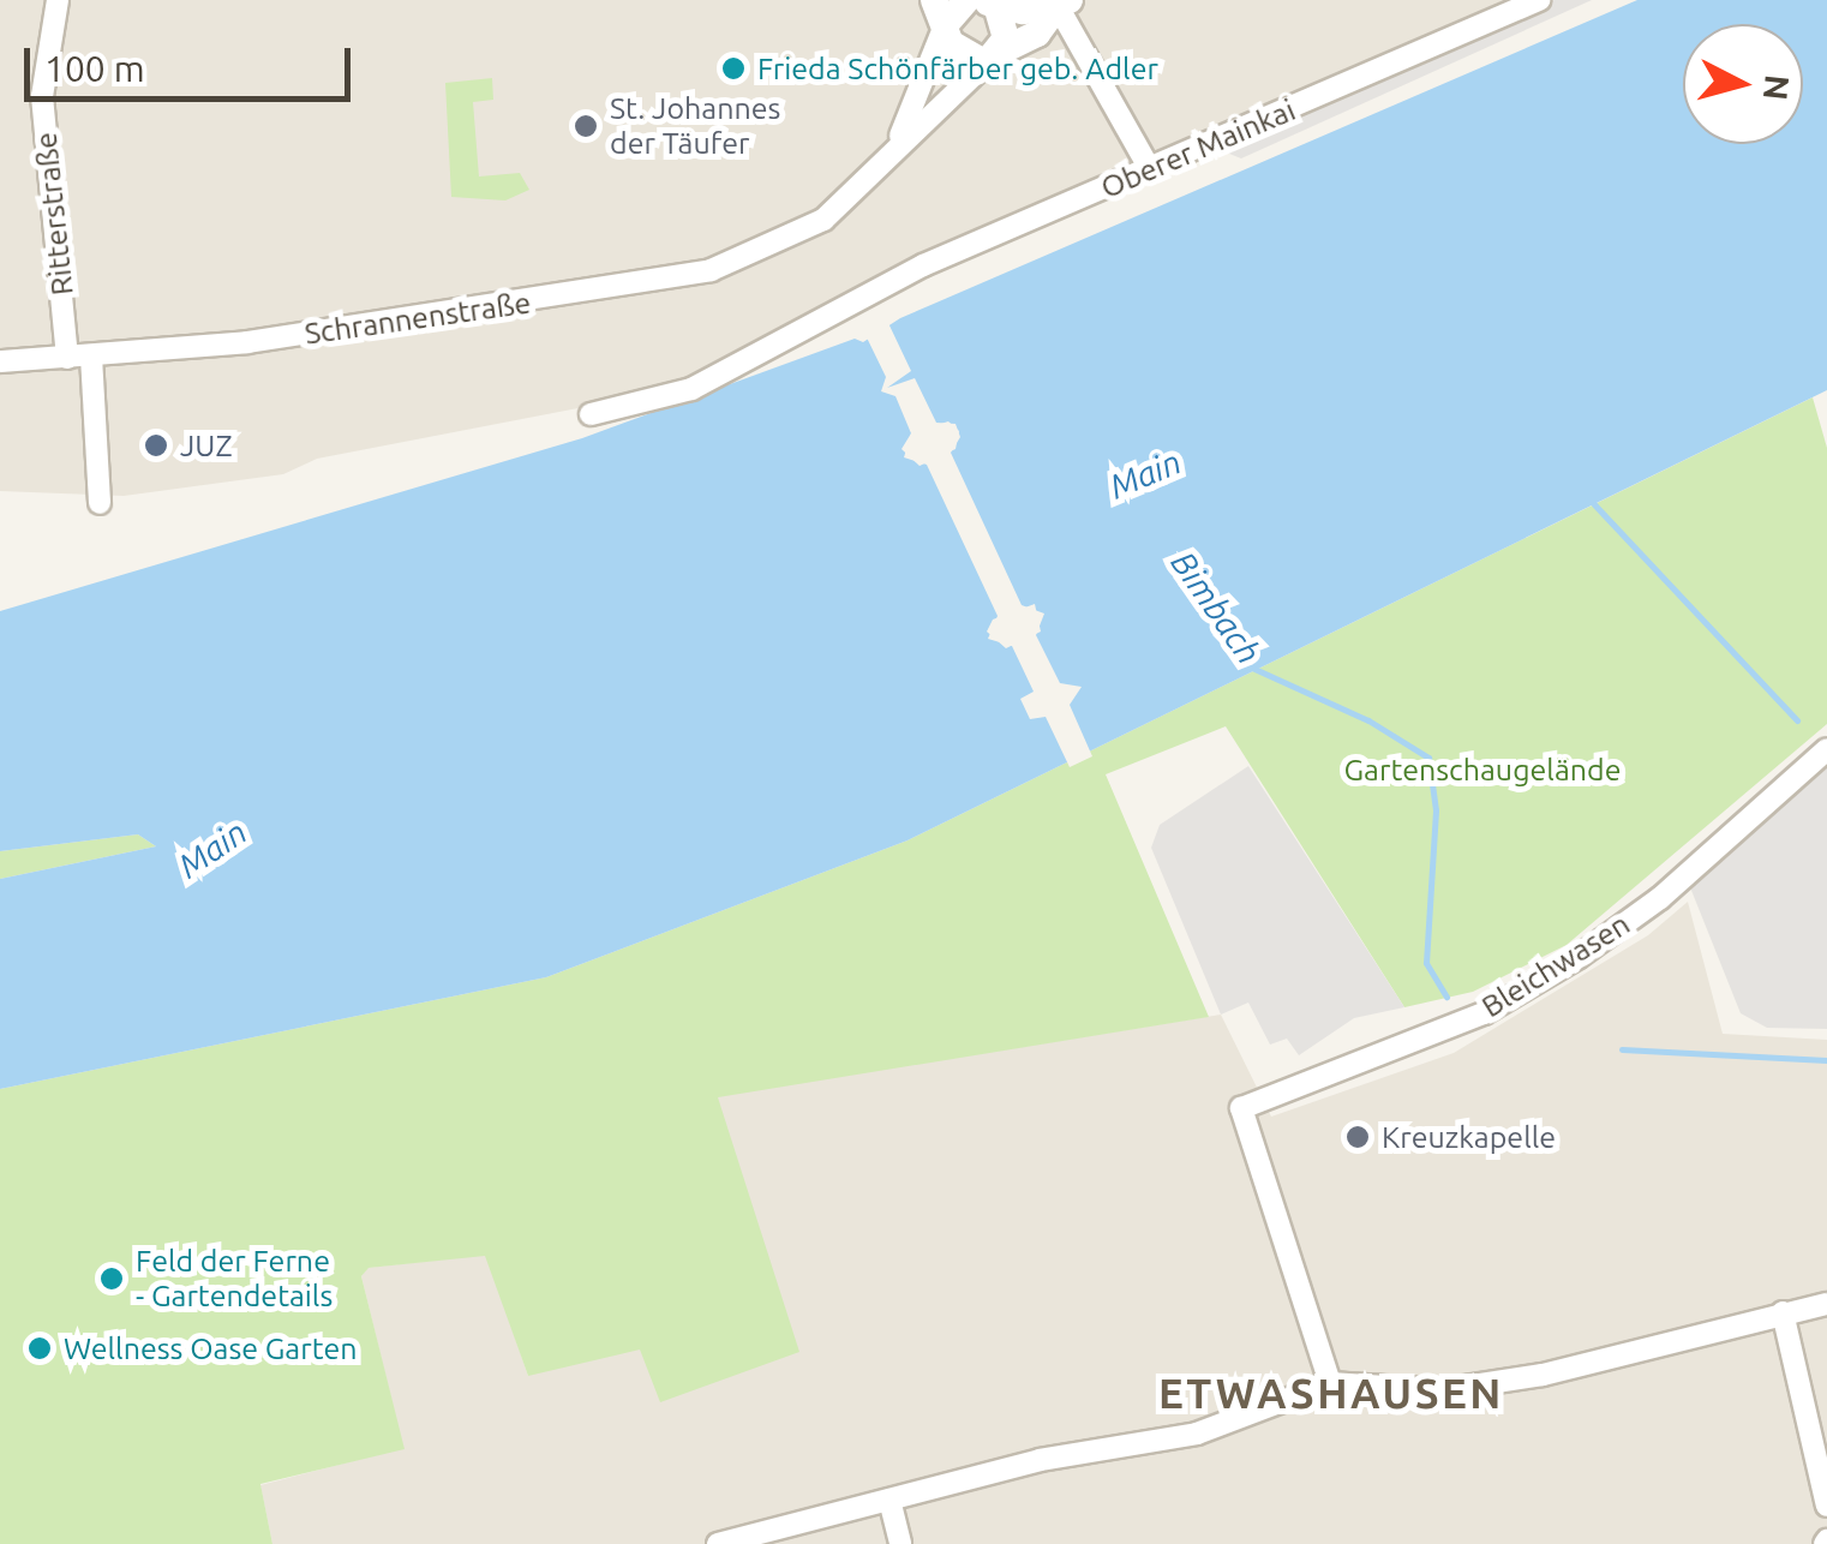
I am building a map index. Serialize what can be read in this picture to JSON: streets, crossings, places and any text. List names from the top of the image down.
{
  "streets": {
    "street": [
      "Oberer Mainkai",
      "Ritterstraße",
      "Schrannenstraße",
      "Bleichwasen"
    ]
  },
  "crossings": [
    ["Ritterstraße", "Schrannenstraße"]
  ],
  "districts": ["ETWASHAUSEN"],
  "water": ["Main", "Bimbach"],
  "parks": ["Gartenschaugelände"],
  "places": [
    "Frieda Schönfärber geb. Adler",
    "St. Johannes der Täufer",
    "JUZ",
    "Kreuzkapelle",
    "Feld der Ferne - Gartendetails",
    "Wellness Oase Garten"
  ],
  "scale_bar": "100 m",
  "north": "right"
}
